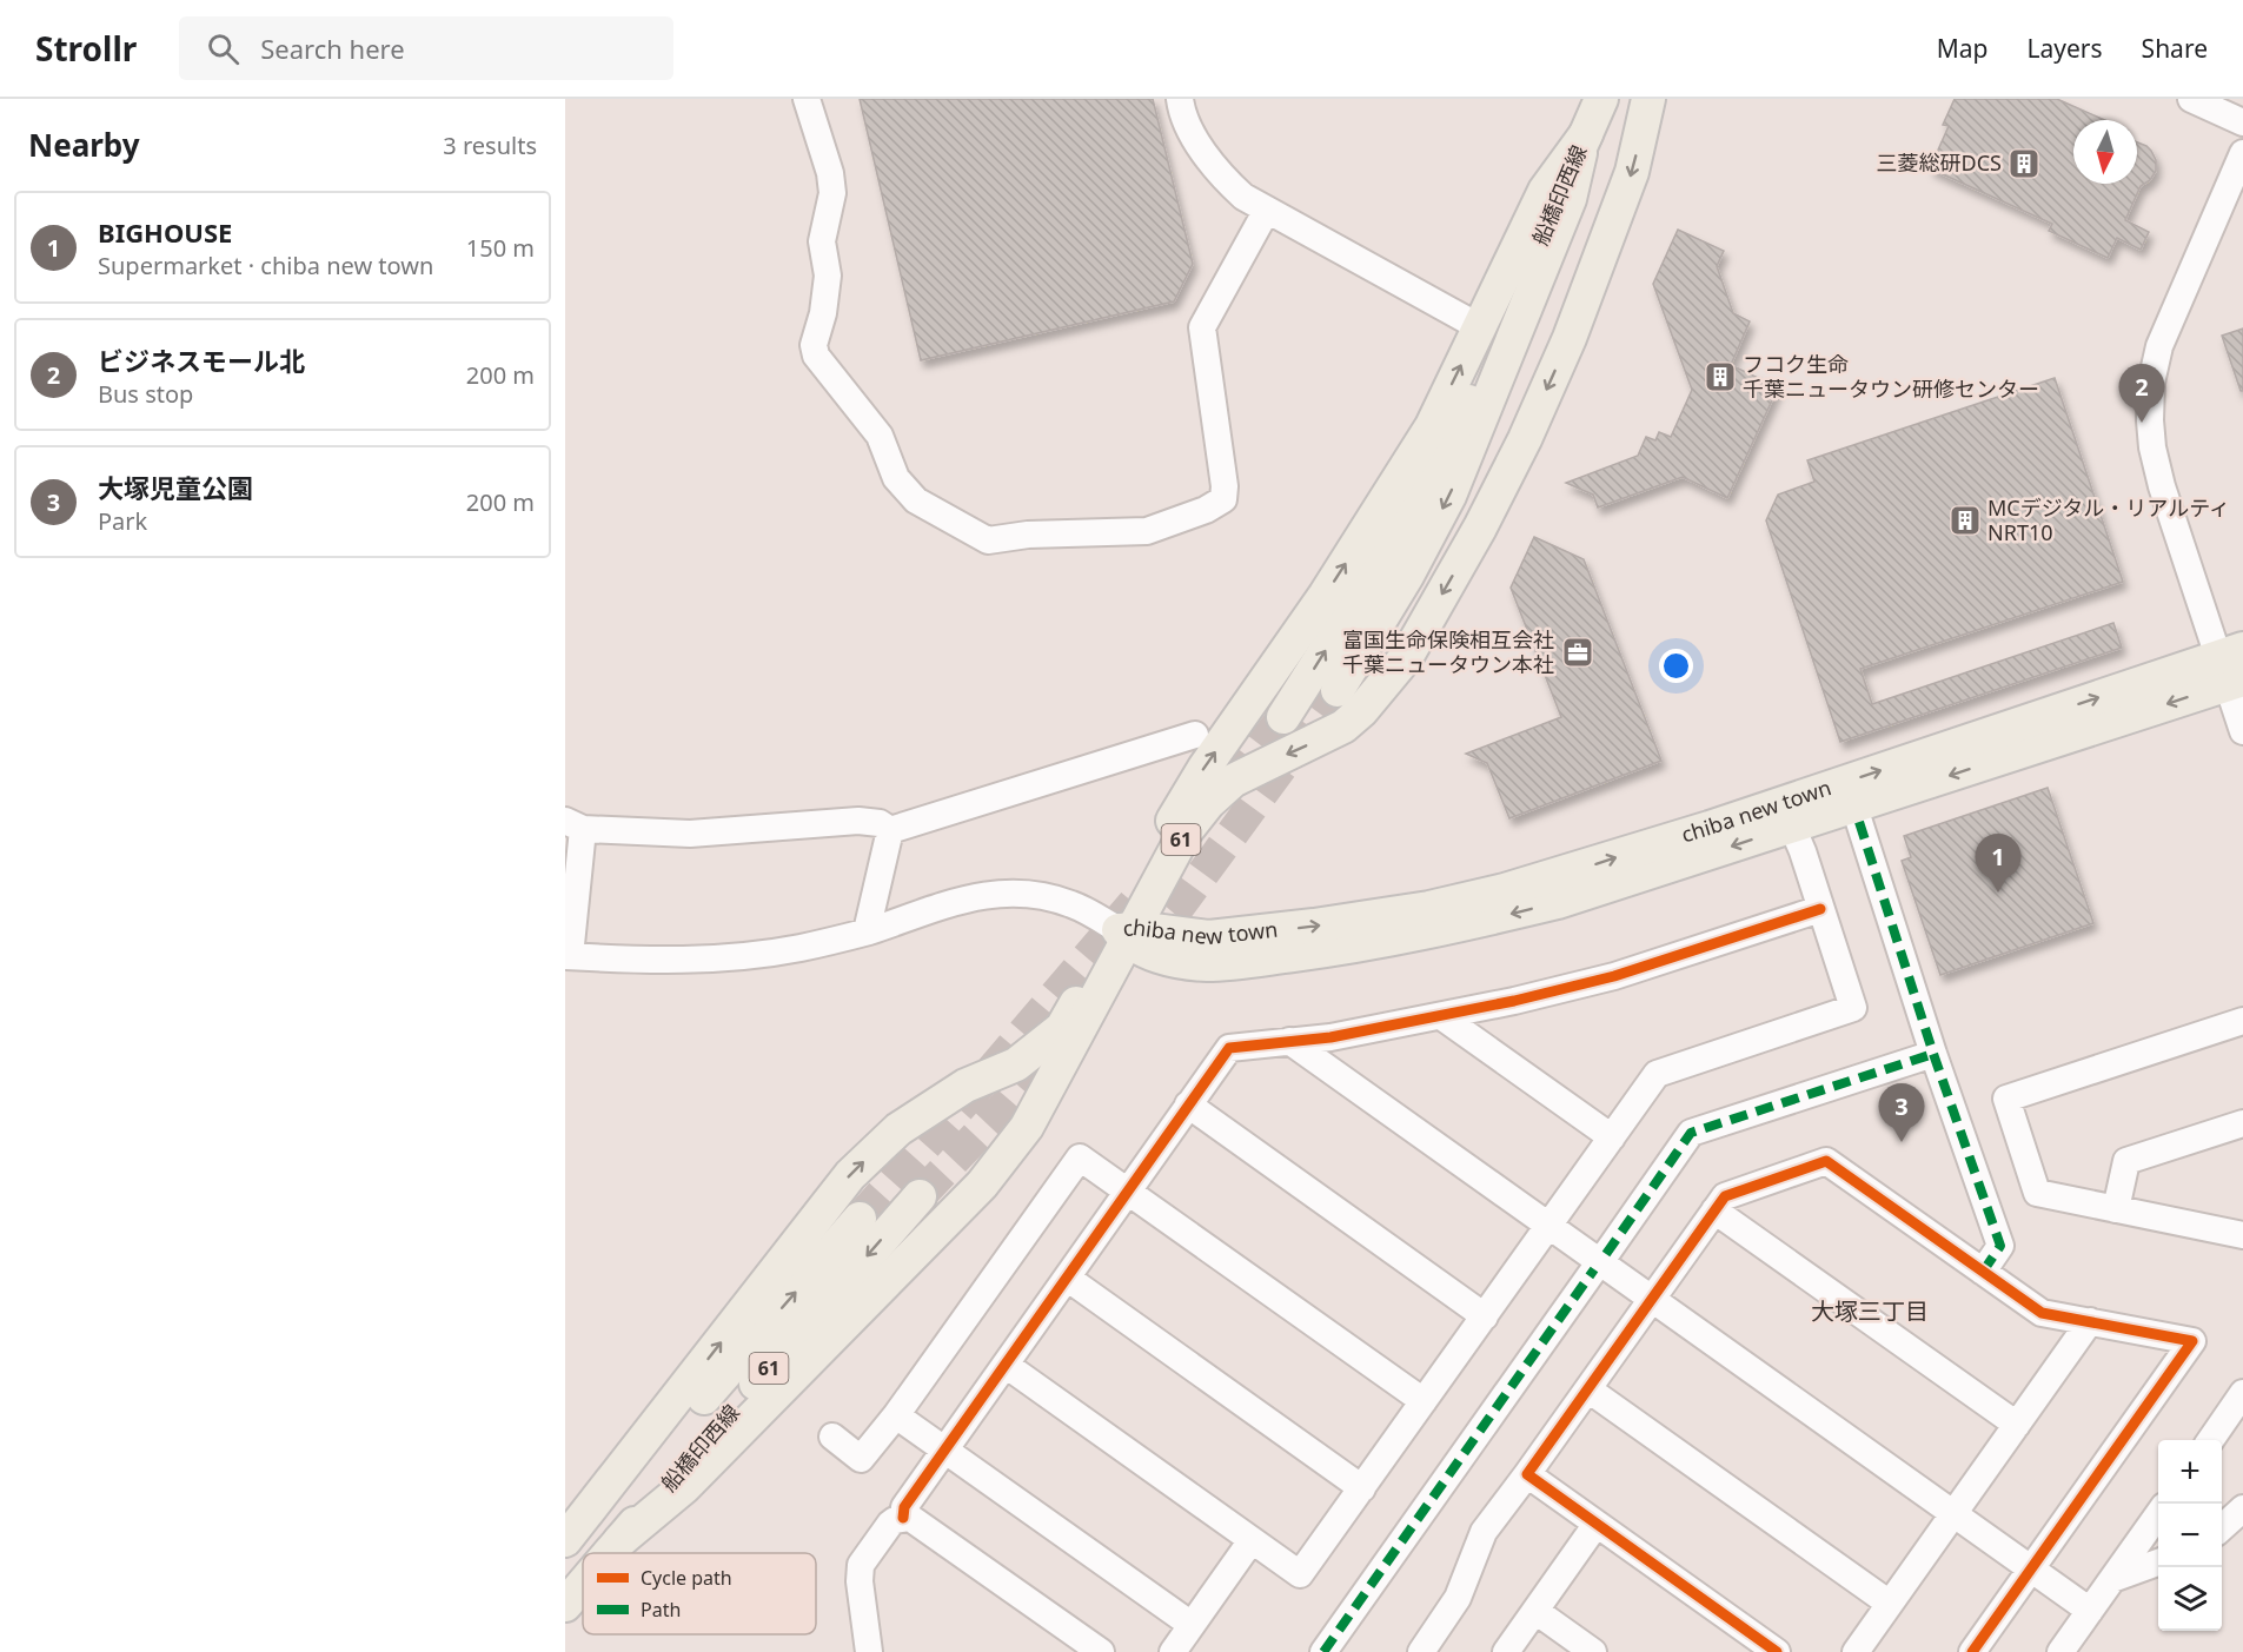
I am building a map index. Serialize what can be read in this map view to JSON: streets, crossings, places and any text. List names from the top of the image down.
{
  "streets": {
    "main road": ["船橋印西線", "chiba new town", "61"]
  },
  "crossings": [
    ["船橋印西線", "61"],
    ["chiba new town", "61"]
  ],
  "districts": ["大塚三丁目"],
  "places": {
    "building": ["三菱総研DCS", "フコク生命 千葉ニュータウン研修センター", "MCデジタル・リアルティ NRT10"],
    "office": ["富国生命保険相互会社 千葉ニュータウン本社"]
  },
  "legend": ["Cycle path", "Path"],
  "north": "bottom",
  "page": {
    "header": "Strollr",
    "search": "Search here",
    "nav": ["Map", "Layers", "Share"],
    "heading": ["Nearby", "3 results"],
    "list": [
      {
        "mark": "1",
        "name": "BIGHOUSE",
        "note": "Supermarket · chiba new town",
        "value": "150 m"
      },
      {
        "mark": "2",
        "name": "ビジネスモール北",
        "note": "Bus stop",
        "value": "200 m"
      },
      {
        "mark": "3",
        "name": "大塚児童公園",
        "note": "Park",
        "value": "200 m"
      }
    ],
    "pins": ["2", "1", "3"],
    "map_buttons": ["+", "−"]
  }
}
